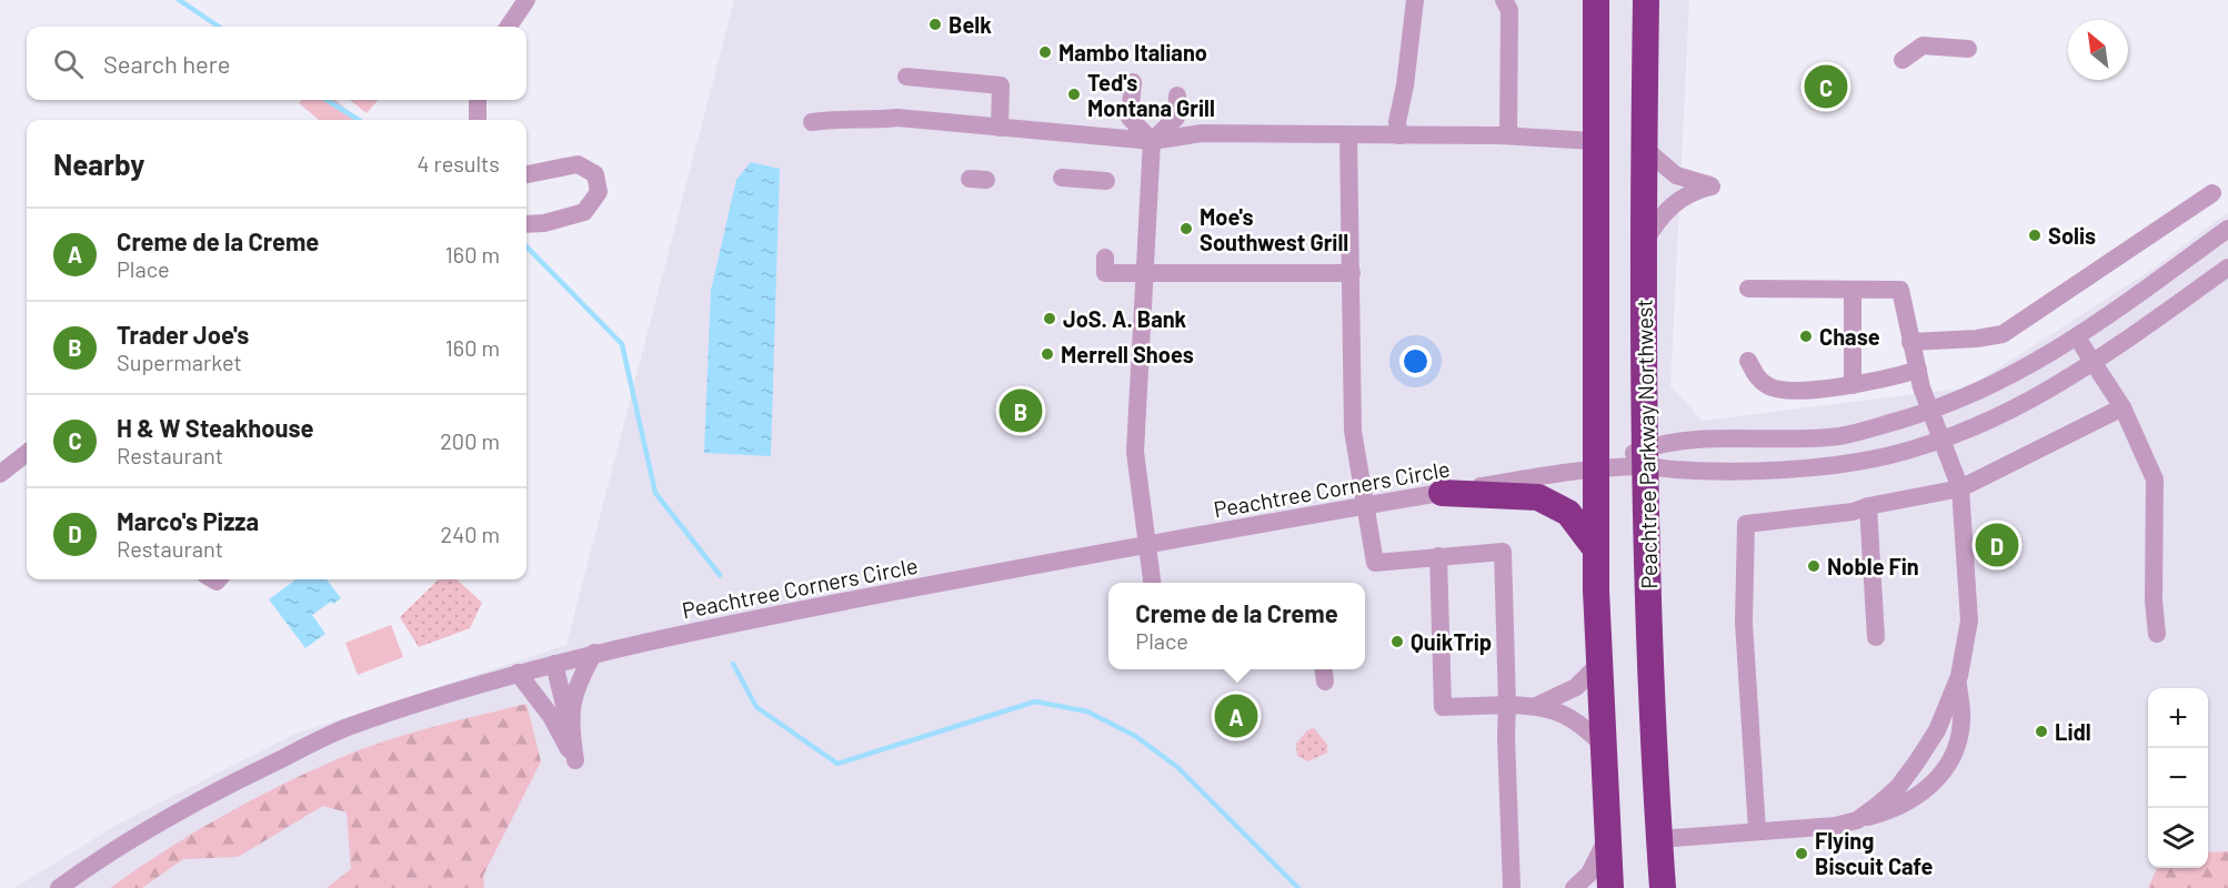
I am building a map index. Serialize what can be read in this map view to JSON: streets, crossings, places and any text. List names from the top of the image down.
{
  "streets": {
    "highway": ["Peachtree Parkway Northwest"],
    "street": ["Peachtree Corners Circle"]
  },
  "crossings": [
    ["Peachtree Parkway Northwest", "Peachtree Corners Circle"]
  ],
  "places": [
    "Belk",
    "Mambo Italiano",
    "Ted's Montana Grill",
    "Moe's Southwest Grill",
    "Solis",
    "JoS. A. Bank",
    "Chase",
    "Merrell Shoes",
    "Noble Fin",
    "QuikTrip",
    "Lidl",
    "Flying Biscuit Cafe"
  ],
  "north": "top left",
  "page": {
    "search": "Search here",
    "pins": [
      "C",
      "B",
      "D",
      "A"
    ],
    "heading": ["Nearby", "4 results"],
    "list": [
      {
        "mark": "A",
        "name": "Creme de la Creme",
        "note": "Place",
        "value": "160 m"
      },
      {
        "mark": "B",
        "name": "Trader Joe's",
        "note": "Supermarket",
        "value": "160 m"
      },
      {
        "mark": "C",
        "name": "H & W Steakhouse",
        "note": "Restaurant",
        "value": "200 m"
      },
      {
        "mark": "D",
        "name": "Marco's Pizza",
        "note": "Restaurant",
        "value": "240 m"
      }
    ],
    "popup": ["Creme de la Creme", "Place"],
    "map_buttons": ["+", "−"]
  }
}
